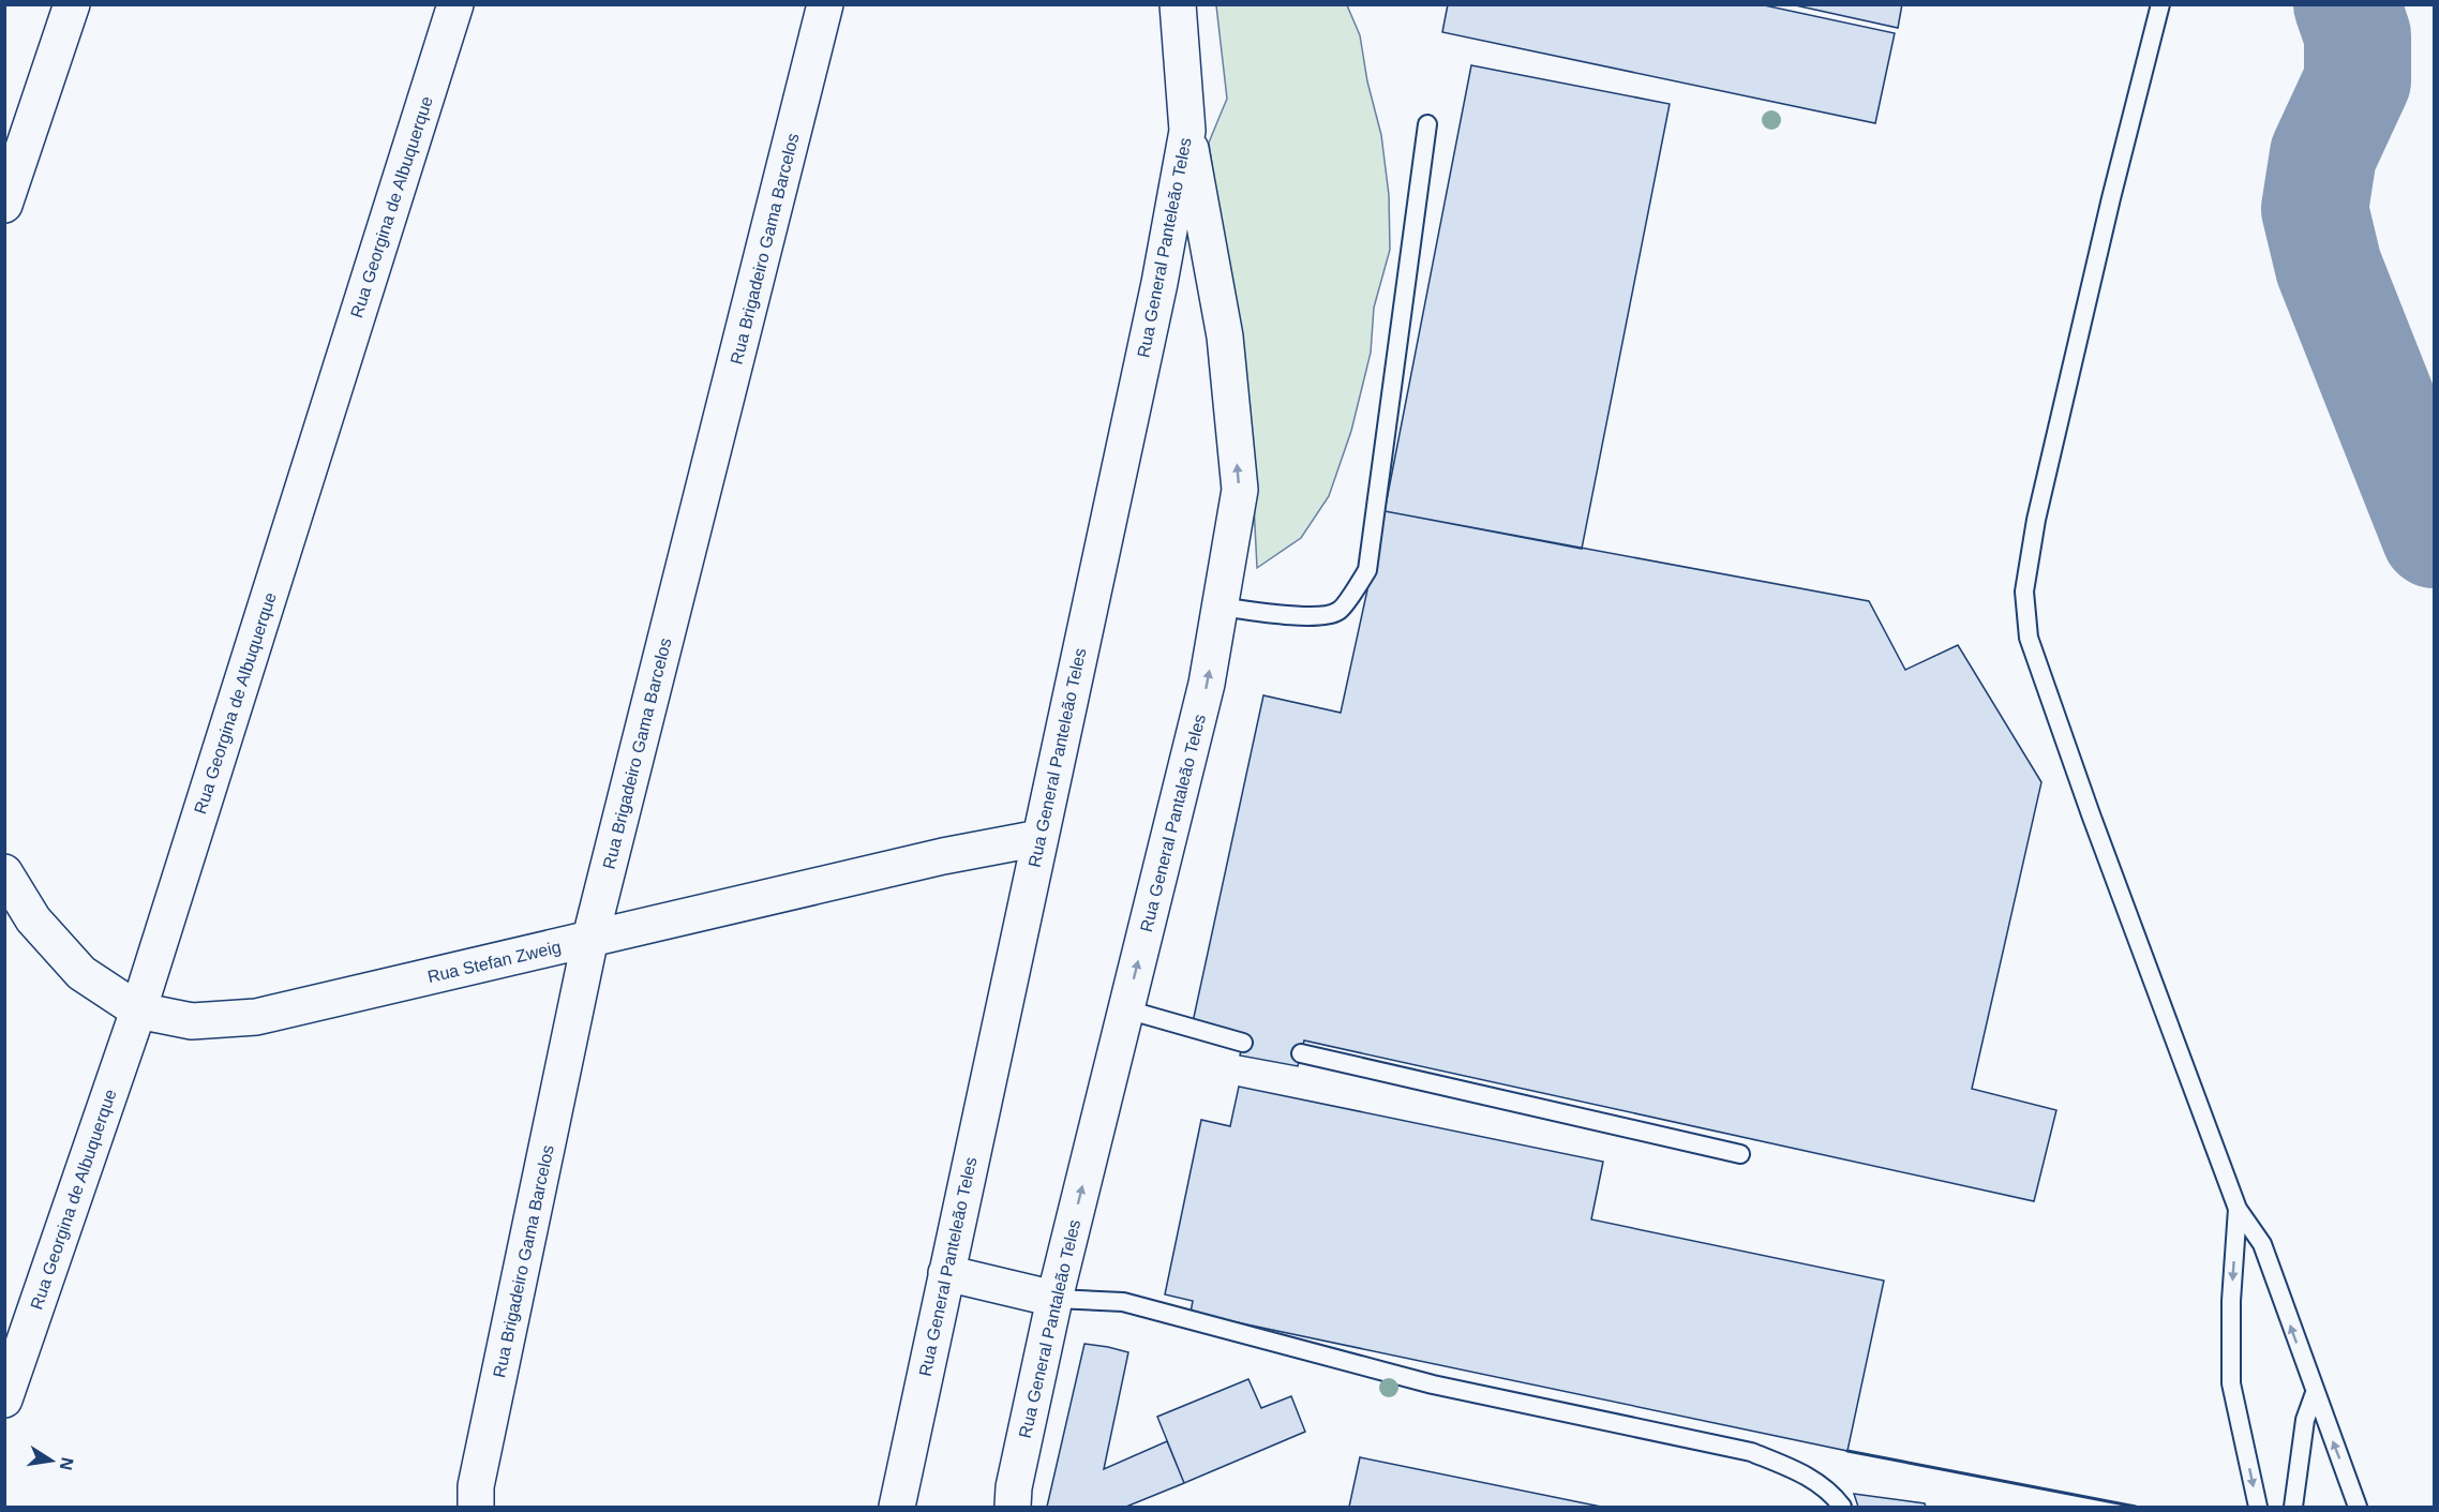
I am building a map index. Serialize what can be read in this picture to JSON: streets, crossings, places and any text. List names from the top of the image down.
{
  "streets": {
    "street": [
      "Rua Georgina de Albuquerque",
      "Rua General Panteleão Teles",
      "Rua Brigadeiro Gama Barcelos",
      "Rua General Pantaleão Teles",
      "Rua Stefan Zweig"
    ]
  },
  "crossings": [
    ["Rua Georgina de Albuquerque", "Rua Stefan Zweig"],
    ["Rua General Panteleão Teles", "Rua General Pantaleão Teles"],
    ["Rua General Panteleão Teles", "Rua Stefan Zweig"],
    ["Rua Brigadeiro Gama Barcelos", "Rua Stefan Zweig"]
  ],
  "one_way": ["Rua General Pantaleão Teles"],
  "north": "right"
}
